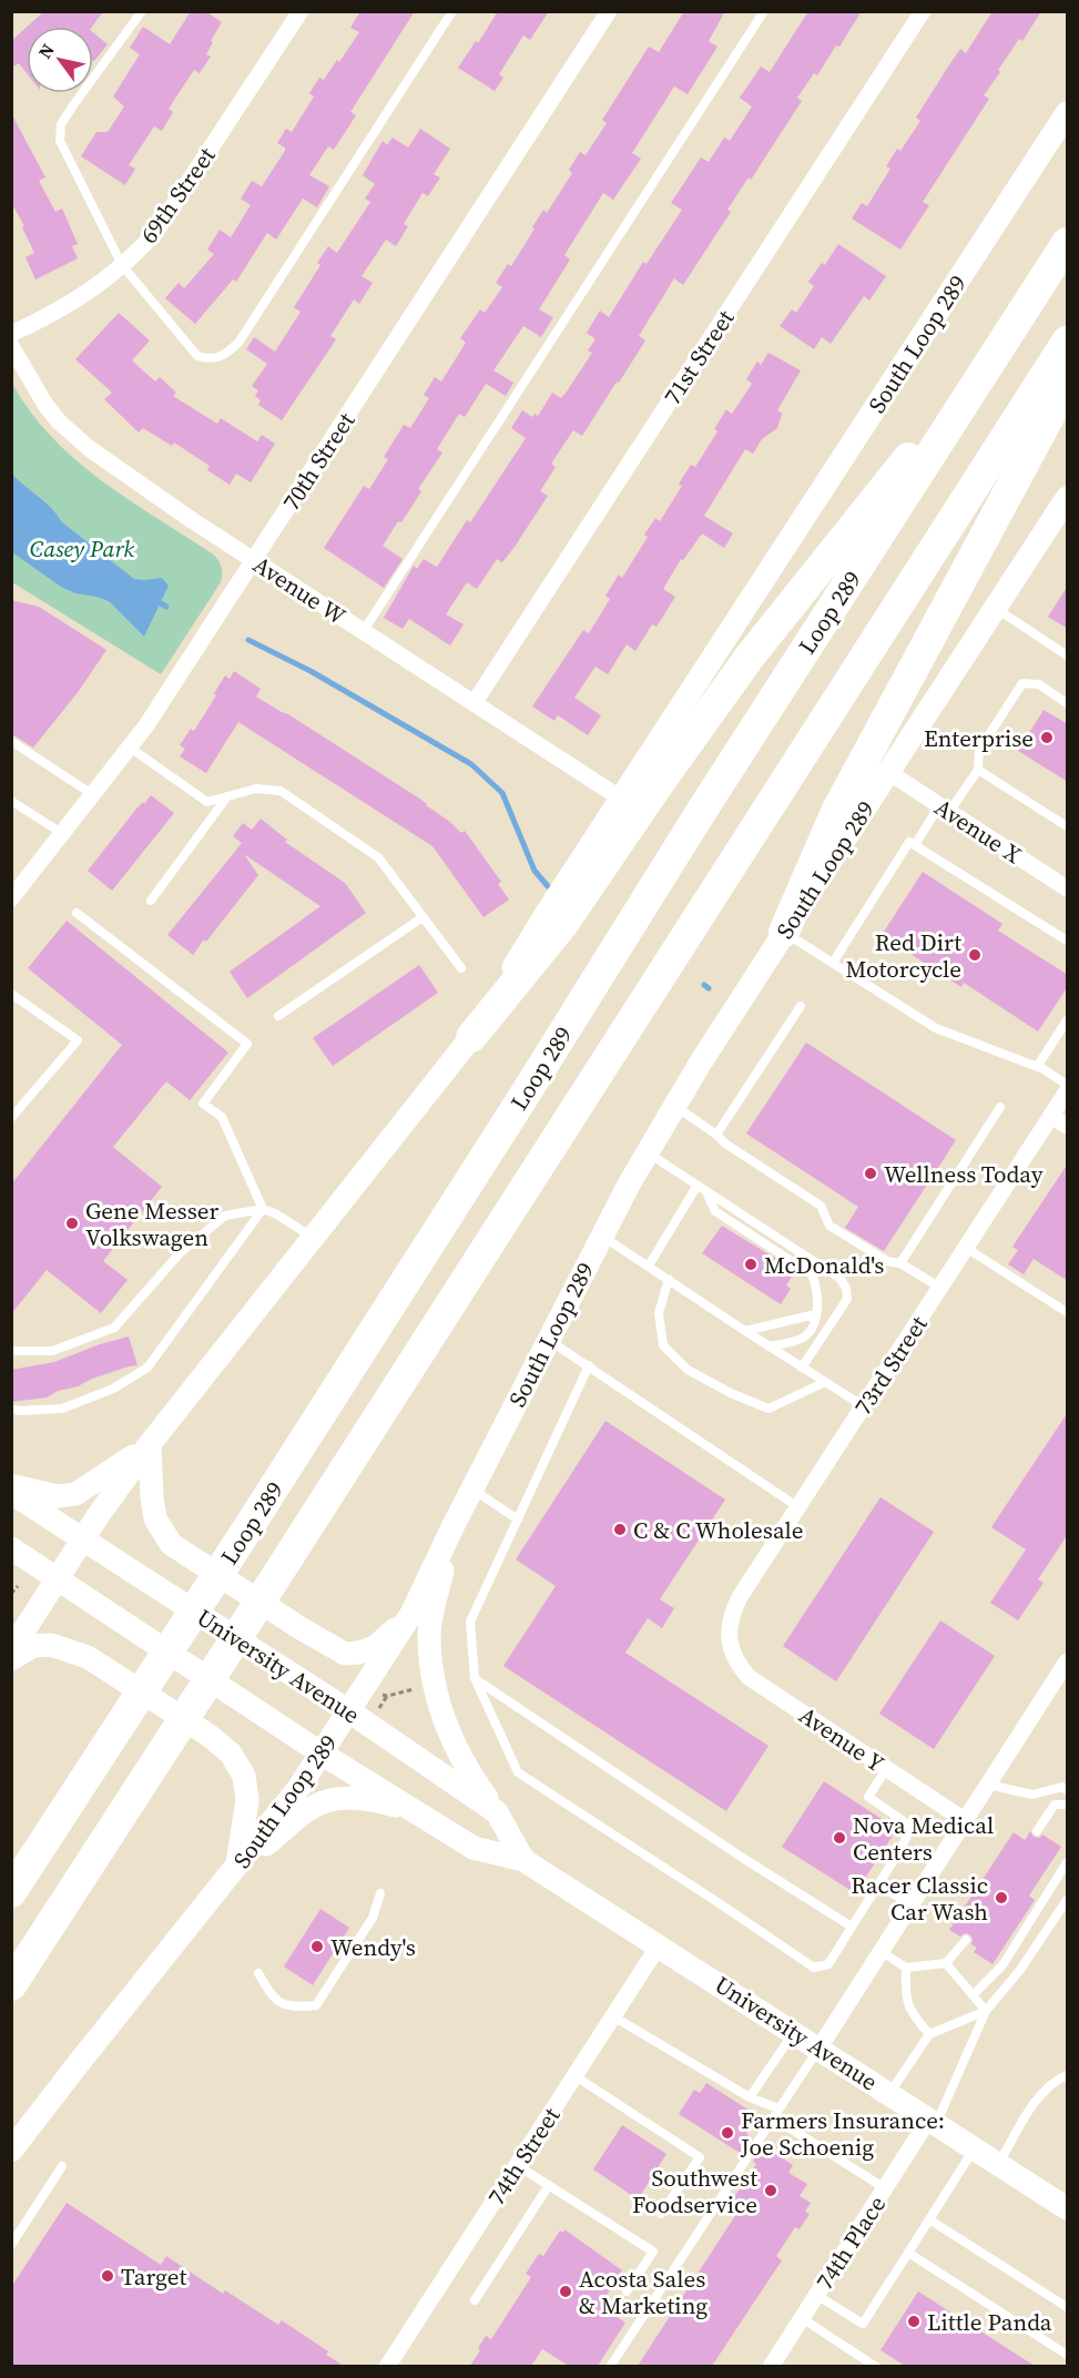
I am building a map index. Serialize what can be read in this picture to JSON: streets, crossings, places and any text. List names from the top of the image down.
{
  "streets": {
    "highway": ["Loop 289"],
    "main road": ["South Loop 289", "University Avenue"],
    "street": [
      "69th Street",
      "71st Street",
      "70th Street",
      "Avenue W",
      "Avenue X",
      "73rd Street",
      "Avenue Y",
      "74th Street",
      "74th Place"
    ]
  },
  "crossings": [
    ["South Loop 289", "Avenue W"],
    ["South Loop 289", "Avenue X"],
    ["South Loop 289", "University Avenue"],
    ["71st Street", "Avenue W"],
    ["70th Street", "Avenue W"],
    ["73rd Street", "Avenue Y"],
    ["University Avenue", "74th Street"],
    ["University Avenue", "74th Place"]
  ],
  "parks": ["Casey Park"],
  "places": [
    "Enterprise",
    "Red Dirt Motorcycle",
    "Wellness Today",
    "Gene Messer Volkswagen",
    "McDonald's",
    "C & C Wholesale",
    "Nova Medical Centers",
    "Racer Classic Car Wash",
    "Wendy's",
    "Farmers Insurance: Joe Schoenig",
    "Southwest Foodservice",
    "Target",
    "Acosta Sales & Marketing",
    "Little Panda"
  ],
  "north": "top left"
}
